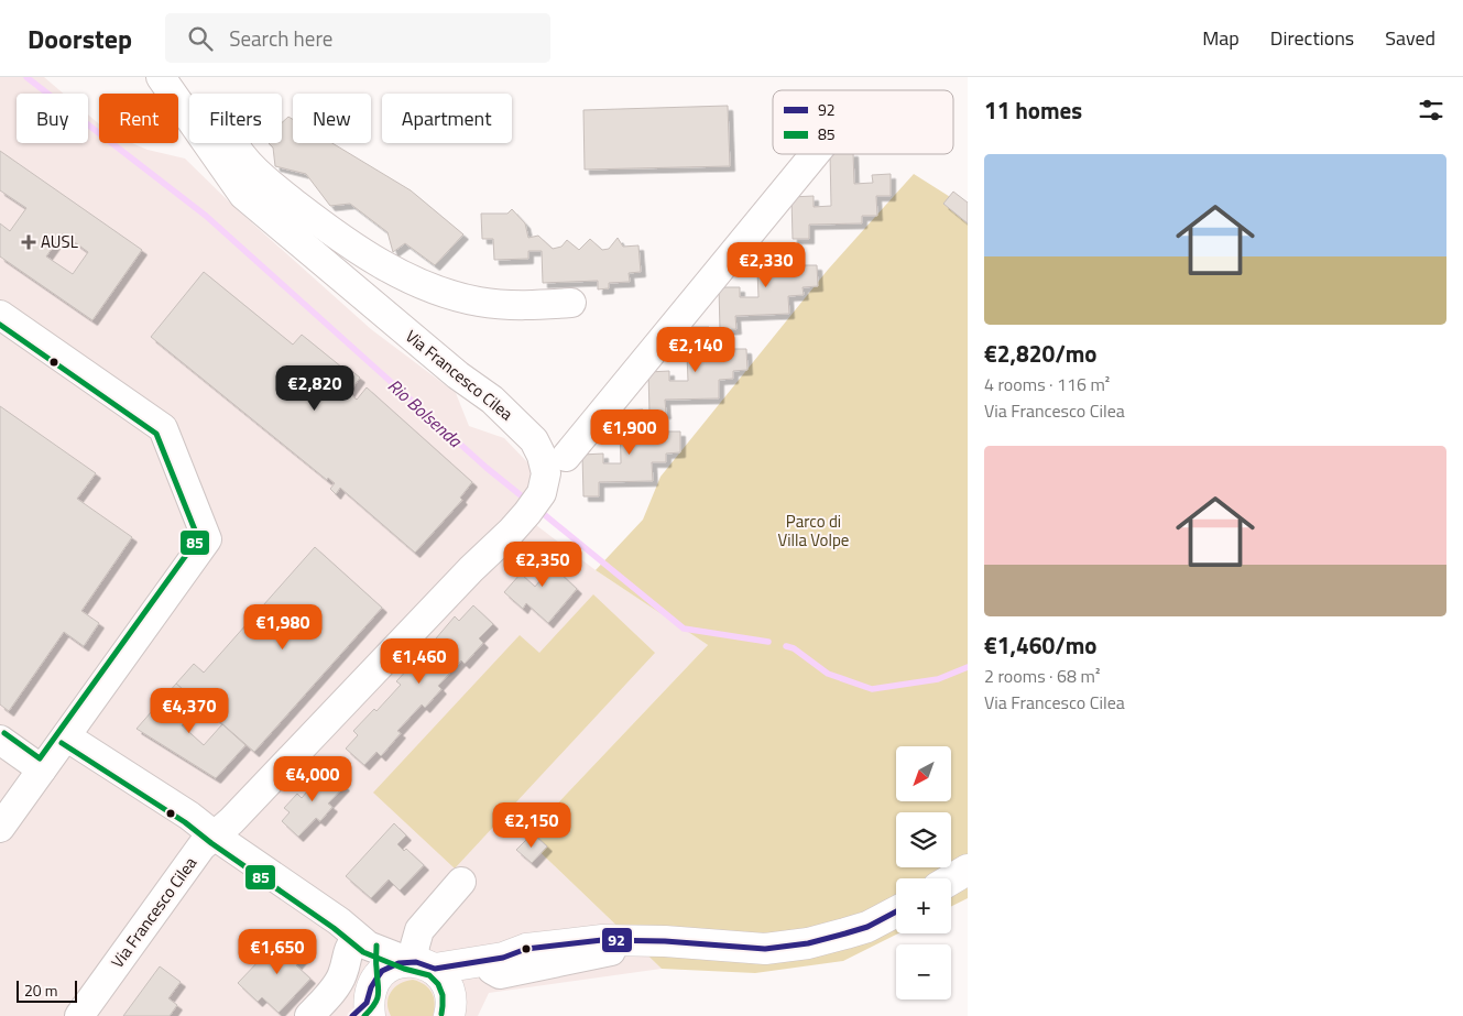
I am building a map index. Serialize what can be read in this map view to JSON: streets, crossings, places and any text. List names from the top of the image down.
{
  "streets": {
    "street": ["Via Francesco Cilea"]
  },
  "water": ["Rio Bolsenda"],
  "parks": ["Parco di Villa Volpe"],
  "places": {
    "health": ["AUSL"]
  },
  "lines": ["transit line 85", "transit line 92"],
  "legend": ["92", "85"],
  "scale_bar": "20 m",
  "north": "bottom left",
  "page": {
    "header": "Doorstep",
    "search": "Search here",
    "nav": ["Map", "Directions", "Saved"],
    "heading": "11 homes",
    "chip": [
      "Buy",
      "Rent",
      "Filters",
      "New",
      "Apartment"
    ],
    "list": [
      {
        "name": "€2,820/mo",
        "note": "4 rooms · 116 m² · Via Francesco Cilea"
      },
      {
        "name": "€1,460/mo",
        "note": "2 rooms · 68 m² · Via Francesco Cilea"
      }
    ],
    "price": [
      "€2,330",
      "€2,140",
      "€2,820",
      "€1,900",
      "€2,350",
      "€1,980",
      "€1,460",
      "€4,370",
      "€4,000",
      "€2,150",
      "€1,650"
    ],
    "map_buttons": ["+", "−"],
    "scale": "20 m"
  }
}
